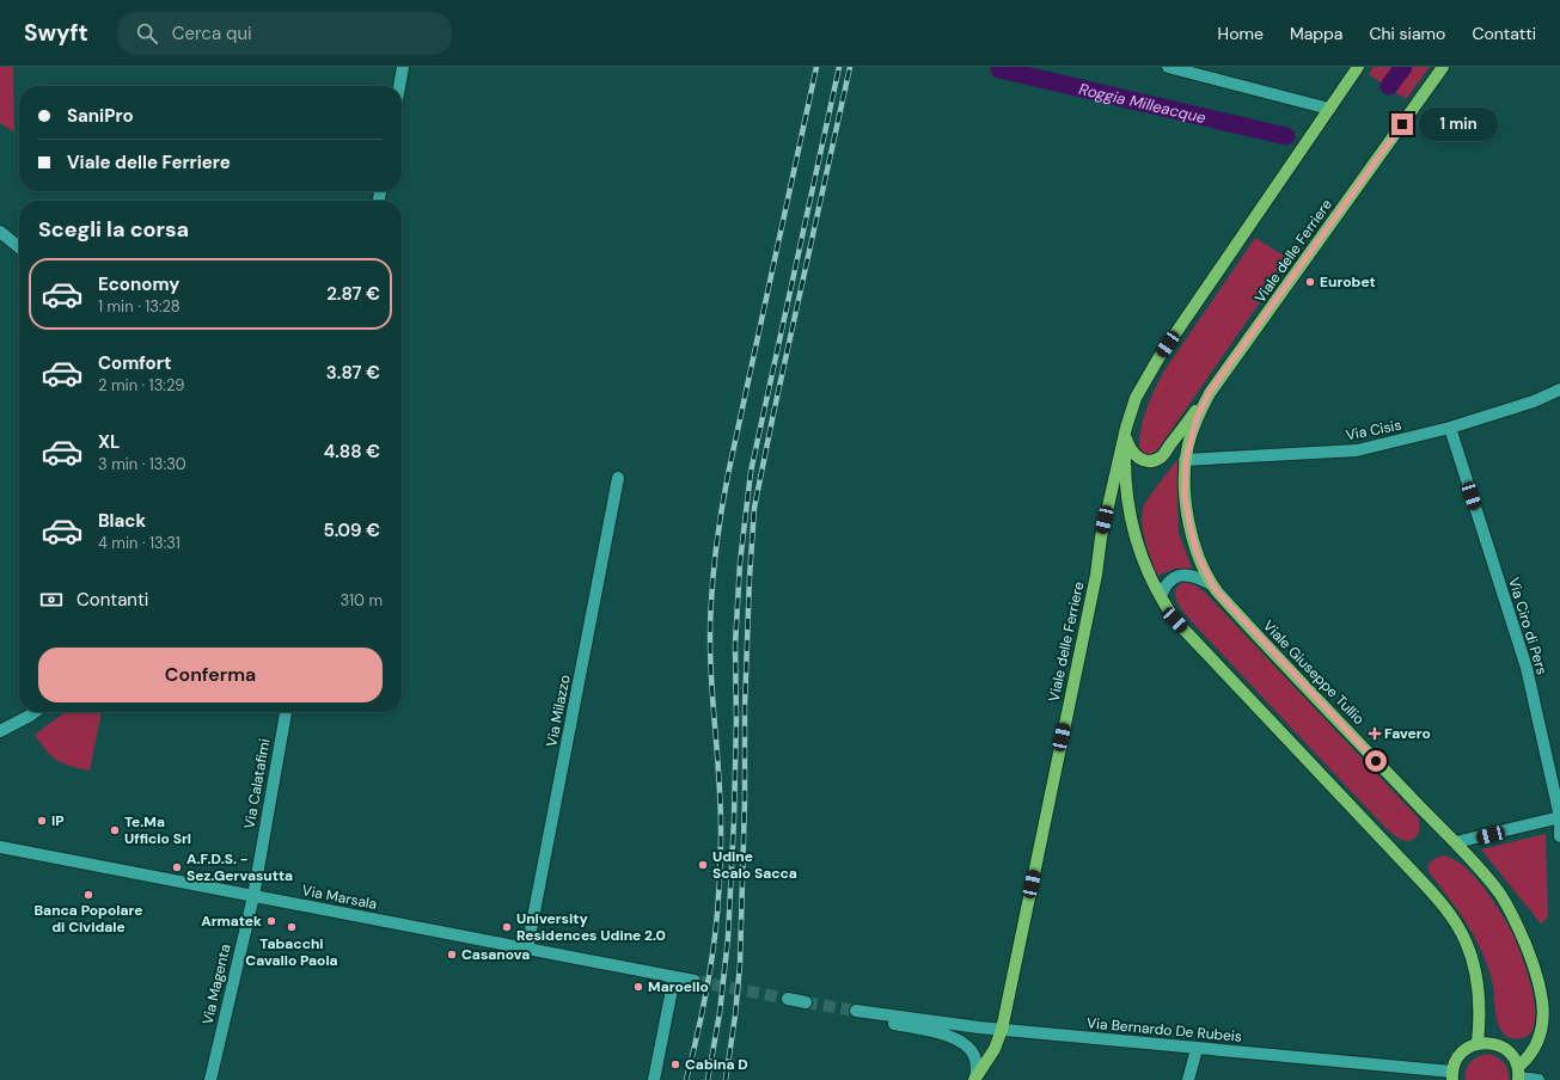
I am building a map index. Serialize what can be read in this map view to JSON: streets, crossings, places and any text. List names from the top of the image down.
{
  "streets": {
    "main road": ["Viale delle Ferriere", "Viale Giuseppe Tullio"],
    "street": [
      "Via Cisis",
      "Via Ciro di Pers",
      "Via Milazzo",
      "Via Calatafimi",
      "Via Marsala",
      "Via Magenta",
      "Via Bernardo De Rubeis"
    ]
  },
  "crossings": [
    ["Viale delle Ferriere", "Via Cisis"],
    ["Viale delle Ferriere", "Viale Giuseppe Tullio"],
    ["Viale delle Ferriere", "Via Bernardo De Rubeis"],
    ["Via Cisis", "Via Ciro di Pers"],
    ["Via Cisis", "Viale Giuseppe Tullio"],
    ["Via Milazzo", "Via Marsala"],
    ["Via Calatafimi", "Via Marsala"],
    ["Via Calatafimi", "Via Magenta"],
    ["Via Marsala", "Via Magenta"]
  ],
  "water": ["Roggia Milleacque"],
  "places": {
    "other": [
      "Eurobet",
      "IP",
      "Te.Ma Ufficio Srl",
      "Udine Scalo Sacca",
      "A.F.D.S. - Sez.Gervasutta",
      "Banca Popolare di Cividale",
      "Armatek",
      "Tabacchi Cavallo Paola",
      "University Residences Udine 2.0",
      "Casanova",
      "Maroello",
      "Cabina D"
    ],
    "health": ["Favero"]
  },
  "page": {
    "header": "Swyft",
    "search": "Cerca qui",
    "nav": [
      "Home",
      "Mappa",
      "Chi siamo",
      "Contatti"
    ],
    "banner": ["SaniPro", "Viale delle Ferriere"],
    "bubble": "1 min",
    "heading": "Scegli la corsa",
    "list": [
      {
        "name": "Economy",
        "note": "1 min · 13:28",
        "value": "2.87 €"
      },
      {
        "name": "Comfort",
        "note": "2 min · 13:29",
        "value": "3.87 €"
      },
      {
        "name": "XL",
        "note": "3 min · 13:30",
        "value": "4.88 €"
      },
      {
        "name": "Black",
        "note": "4 min · 13:31",
        "value": "5.09 €"
      }
    ],
    "pay": ["Contanti", "310 m"],
    "buttons": "Conferma"
  }
}
